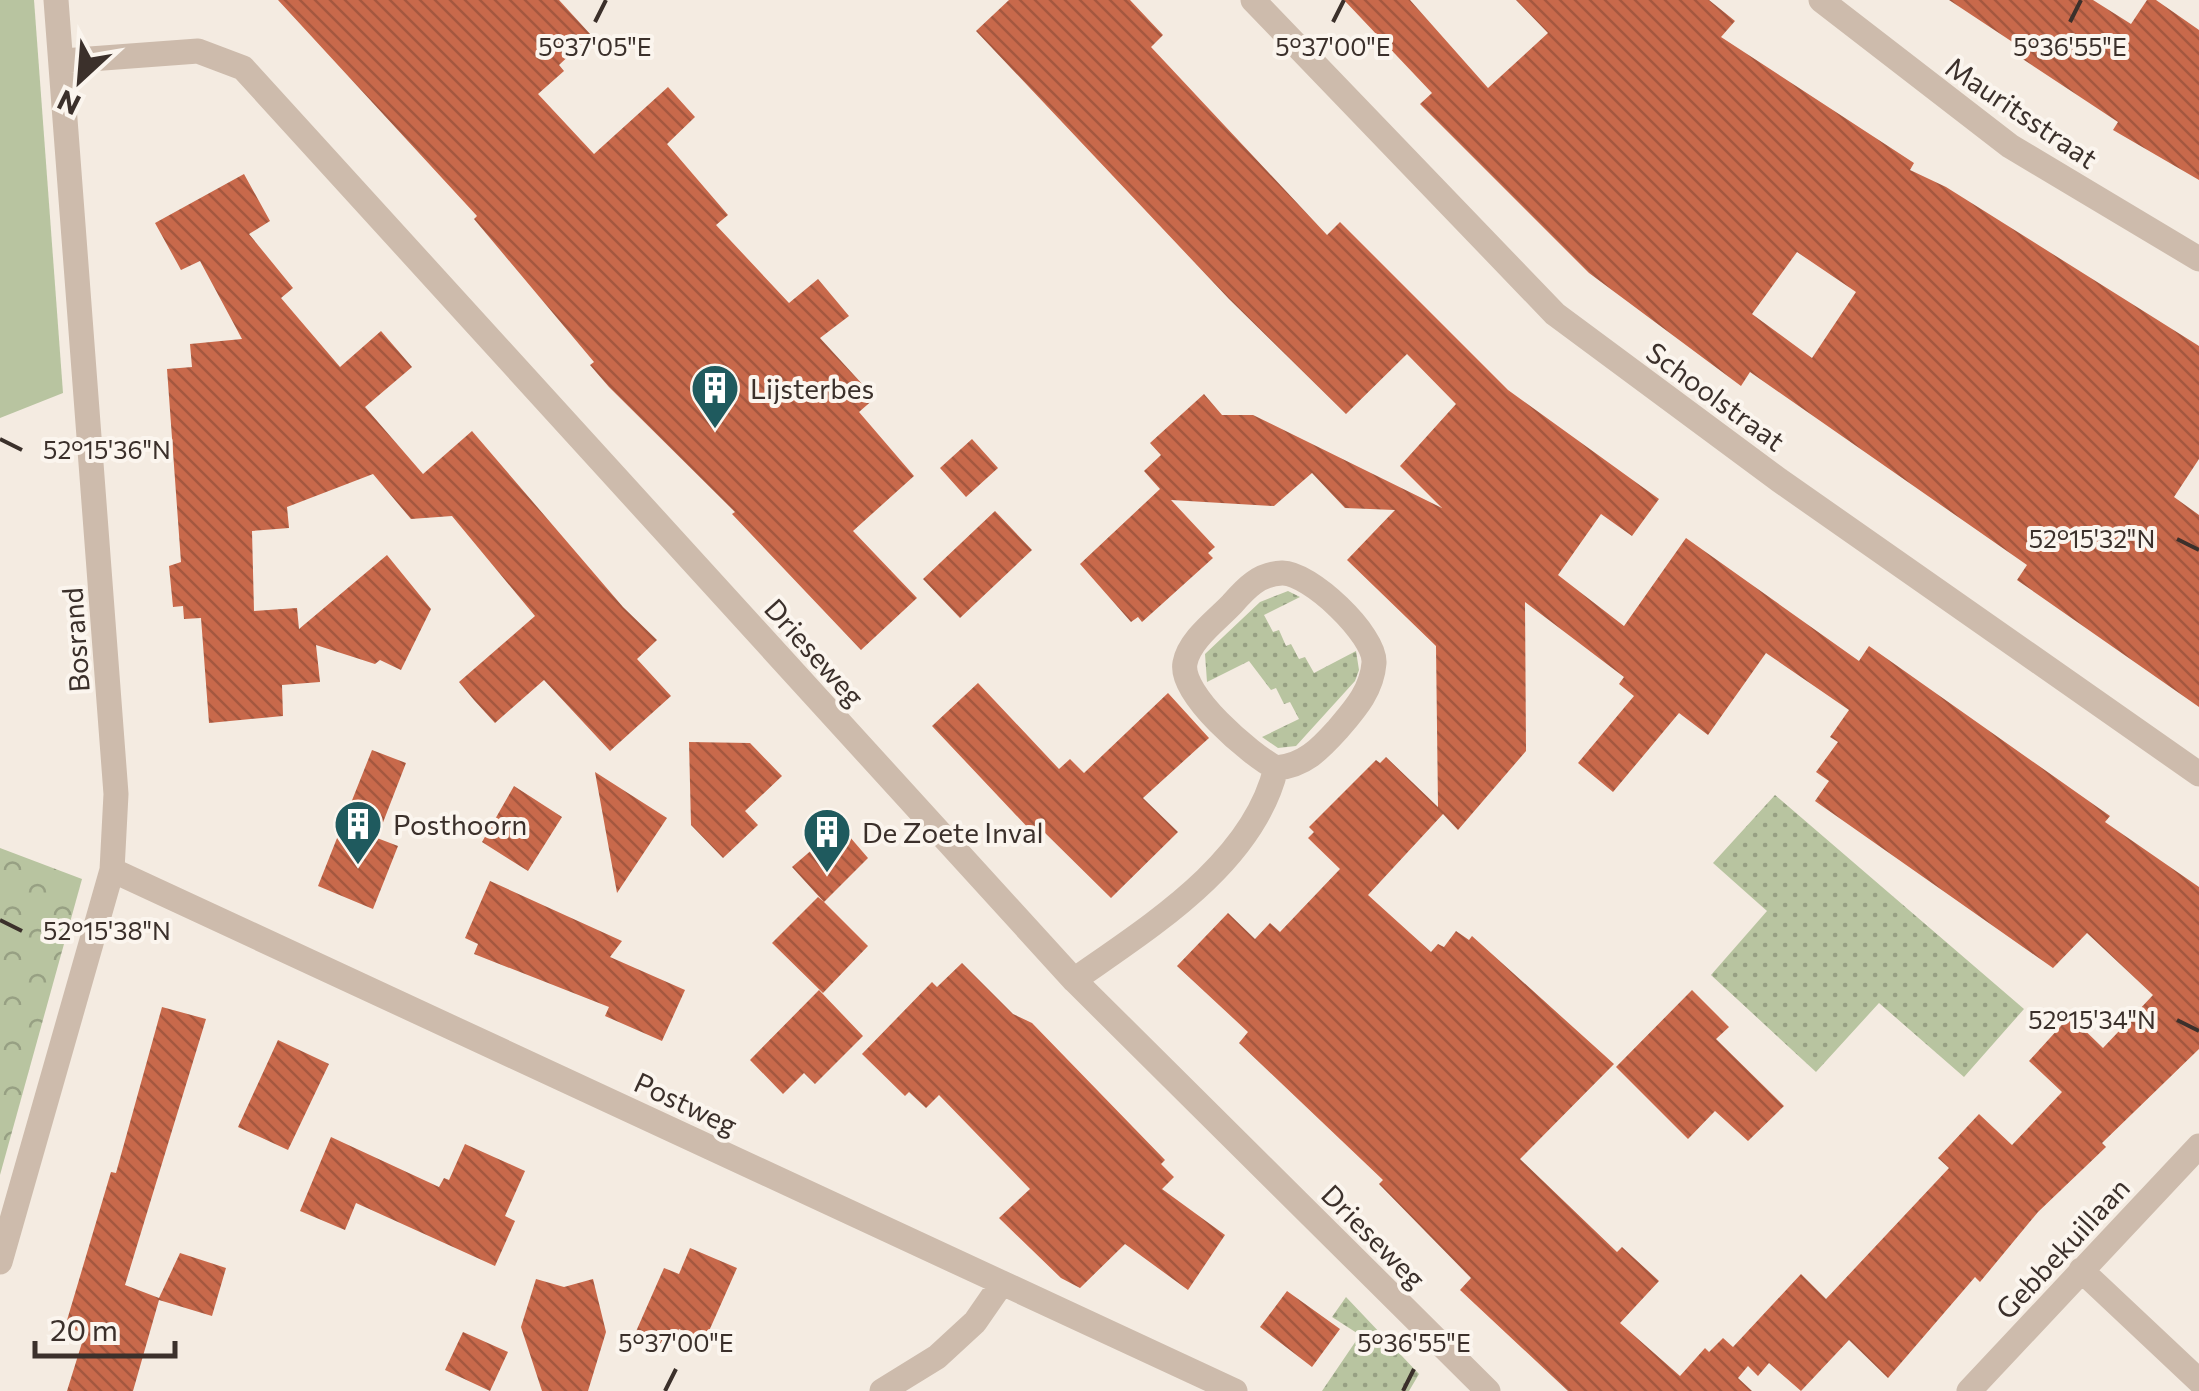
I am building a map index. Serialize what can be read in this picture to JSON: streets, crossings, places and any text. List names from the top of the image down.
{
  "streets": {
    "street": [
      "Mauritsstraat",
      "Schoolstraat",
      "Bosrand",
      "Drieseweg",
      "Postweg",
      "Gebbekuillaan"
    ]
  },
  "crossings": [
    ["Bosrand", "Drieseweg"],
    ["Bosrand", "Postweg"]
  ],
  "places": {
    "building": ["Lijsterbes", "Posthoorn", "De Zoete Inval"]
  },
  "scale_bar": "20 m",
  "north": "bottom left",
  "coordinates": [
    "5°36'55\"E",
    "5°37'05\"E",
    "5°37'00\"E",
    "52°15'36\"N",
    "52°15'32\"N",
    "52°15'38\"N",
    "52°15'34\"N"
  ]
}
